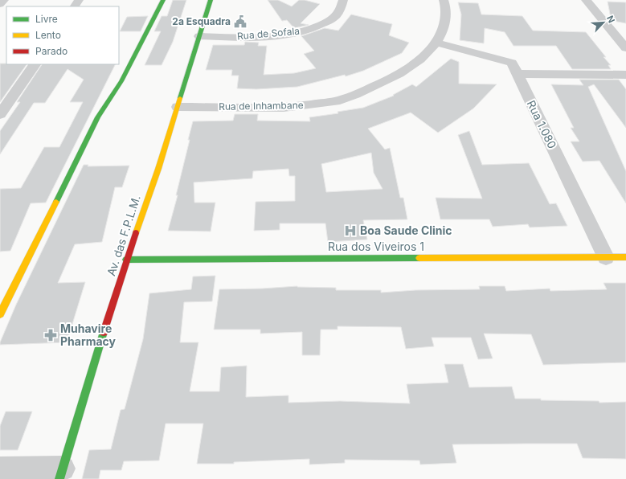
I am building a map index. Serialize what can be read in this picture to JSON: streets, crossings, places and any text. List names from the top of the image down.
{
  "streets": {
    "street": [
      "Rua de Sofala",
      "Rua de Inhambane",
      "Rua 1.080",
      "Av. das F.P.L.M.",
      "Rua dos Viveiros 1"
    ]
  },
  "crossings": [
    ["Rua de Sofala", "Av. das F.P.L.M."],
    ["Rua de Inhambane", "Rua 1.080"],
    ["Rua de Inhambane", "Av. das F.P.L.M."],
    ["Rua 1.080", "Rua dos Viveiros 1"],
    ["Av. das F.P.L.M.", "Rua dos Viveiros 1"]
  ],
  "places": {
    "public building": ["2a Esquadra"],
    "hospital": ["Boa Saude Clinic"],
    "pharmacy": ["Muhavire Pharmacy"]
  },
  "legend": ["Livre", "Lento", "Parado"],
  "north": "top right"
}
